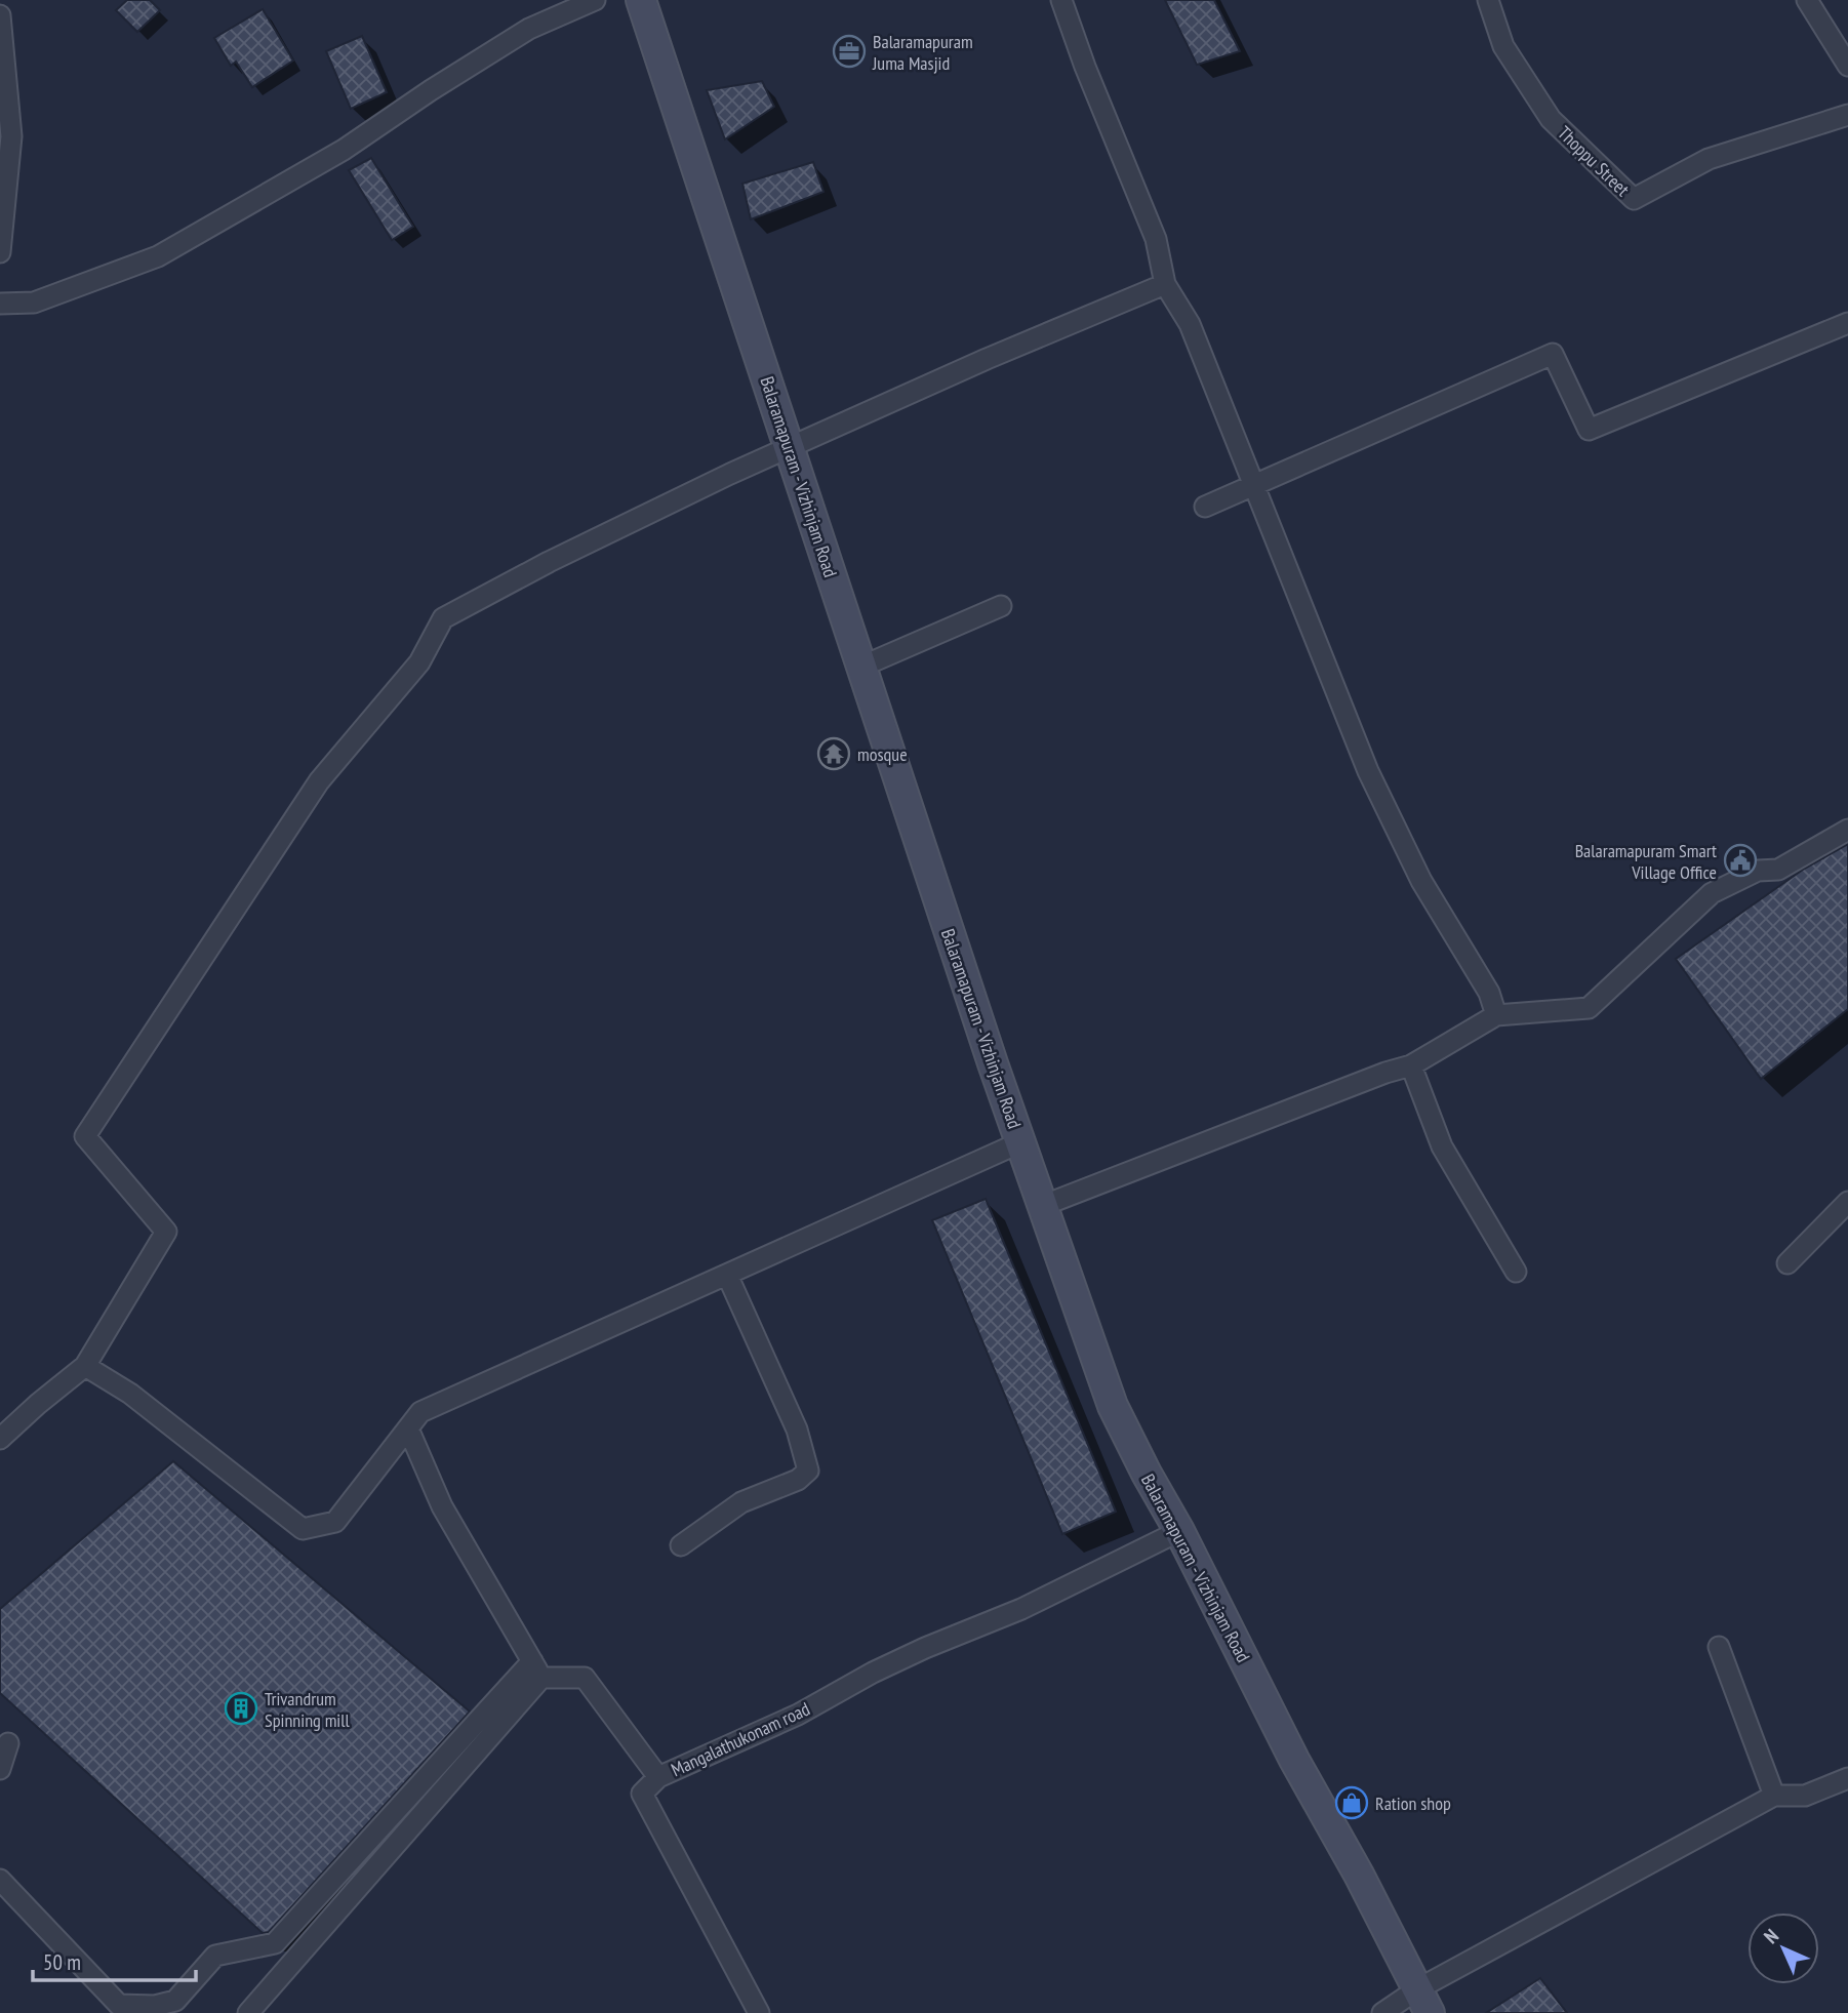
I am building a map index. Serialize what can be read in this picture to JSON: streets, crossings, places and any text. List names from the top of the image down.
{
  "streets": {
    "main road": ["Balaramapuram - Vizhinjam Road"],
    "street": ["Thoppu Street", "Mangalathukonam road"]
  },
  "crossings": [
    ["Balaramapuram - Vizhinjam Road", "Mangalathukonam road"]
  ],
  "places": {
    "office": ["Balaramapuram Juma Masjid"],
    "temple": ["mosque"],
    "public building": ["Balaramapuram Smart Village Office"],
    "building": ["Trivandrum Spinning mill"],
    "shop": ["Ration shop"]
  },
  "scale_bar": "50 m",
  "north": "top left"
}
